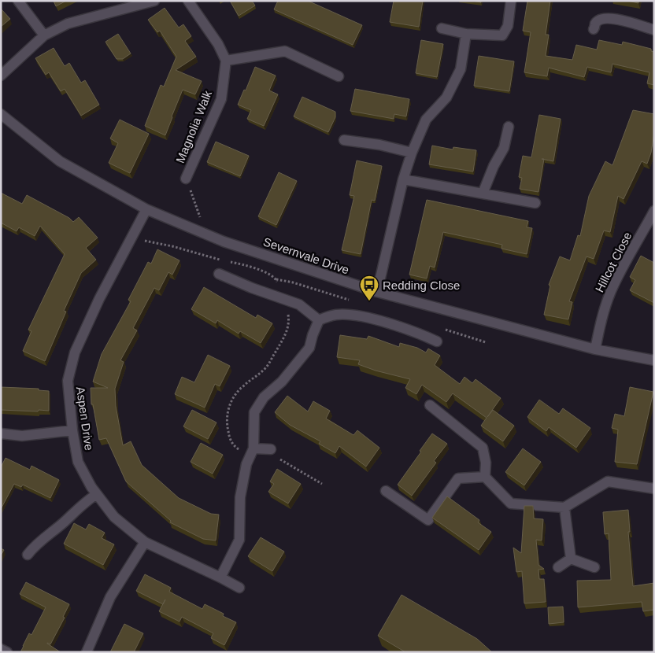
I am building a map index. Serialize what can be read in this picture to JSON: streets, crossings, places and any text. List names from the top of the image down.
{
  "streets": {
    "street": [
      "Magnolia Walk",
      "Severnvale Drive",
      "Hillcot Close",
      "Aspen Drive"
    ]
  },
  "crossings": [
    ["Severnvale Drive", "Hillcot Close"],
    ["Severnvale Drive", "Aspen Drive"]
  ],
  "places": {
    "bus stop": ["Redding Close"]
  }
}
